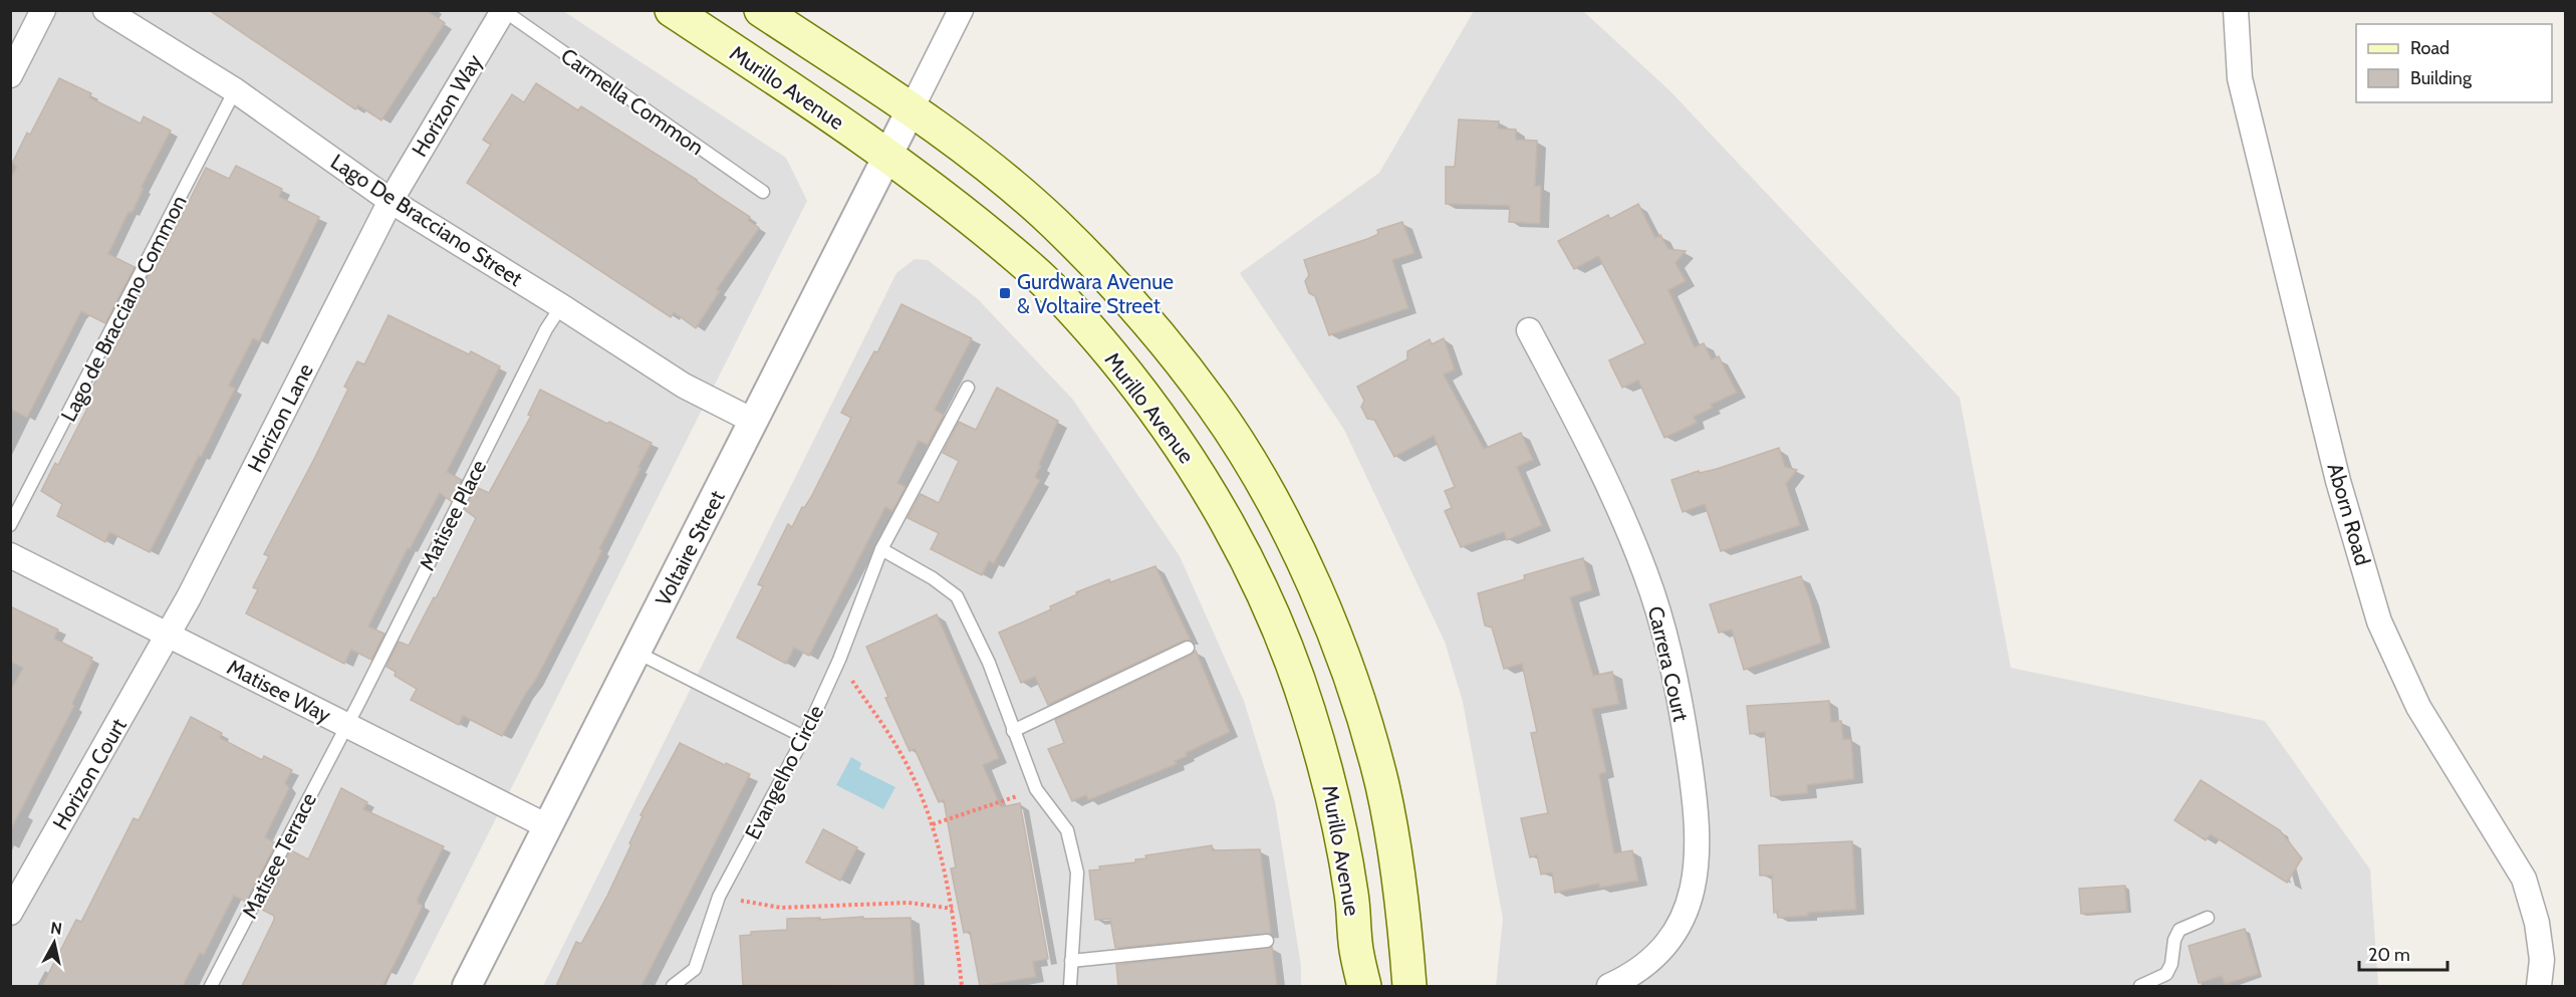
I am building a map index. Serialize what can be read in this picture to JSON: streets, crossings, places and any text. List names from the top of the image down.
{
  "streets": {
    "main road": ["Murillo Avenue"],
    "street": [
      "Horizon Way",
      "Lago De Bracciano Street",
      "Horizon Lane",
      "Aborn Road",
      "Voltaire Street",
      "Carrera Court",
      "Matisee Way",
      "Horizon Court"
    ],
    "lane": [
      "Carmella Common",
      "Lago de Bracciano Common",
      "Matisee Place",
      "Evangelho Circle",
      "Matisee Terrace"
    ]
  },
  "crossings": [
    ["Murillo Avenue", "Voltaire Street"],
    ["Carmella Common", "Horizon Way"],
    ["Horizon Way", "Lago De Bracciano Street"],
    ["Horizon Way", "Horizon Lane"],
    ["Lago De Bracciano Street", "Lago de Bracciano Common"],
    ["Lago De Bracciano Street", "Horizon Lane"],
    ["Lago De Bracciano Street", "Matisee Place"],
    ["Lago De Bracciano Street", "Voltaire Street"],
    ["Horizon Lane", "Matisee Way"],
    ["Horizon Lane", "Horizon Court"],
    ["Matisee Place", "Matisee Way"],
    ["Matisee Place", "Matisee Terrace"],
    ["Voltaire Street", "Matisee Way"],
    ["Matisee Way", "Horizon Court"],
    ["Matisee Way", "Matisee Terrace"]
  ],
  "places": {
    "transit": ["Gurdwara Avenue & Voltaire Street"]
  },
  "legend": ["Road", "Building"],
  "scale_bar": "20 m",
  "north": "top"
}
